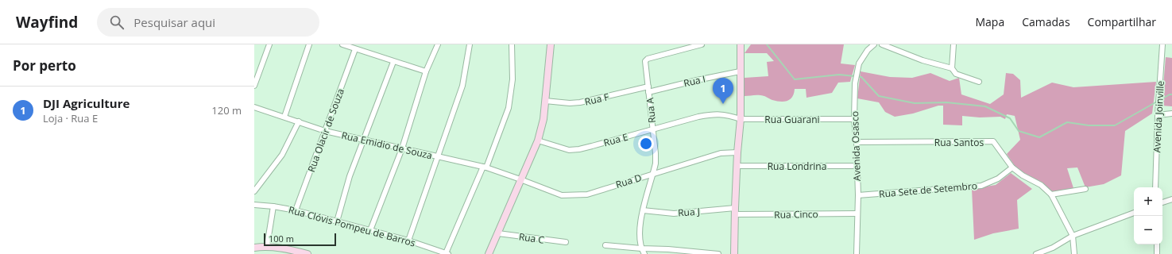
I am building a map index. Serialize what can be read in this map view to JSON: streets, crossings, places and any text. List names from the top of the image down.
{
  "streets": {
    "street": [
      "Rua I",
      "Rua F",
      "Rua A",
      "Avenida Joinville",
      "Rua Guarani",
      "Rua Olacir de Souza",
      "Rua E",
      "Rua Santos",
      "Rua Emidio de Souza",
      "Avenida Osasco",
      "Rua Londrina",
      "Rua D",
      "Rua Sete de Setembro",
      "Rua J",
      "Rua Cinco",
      "Rua Clóvis Pompeu de Barros",
      "Rua C"
    ]
  },
  "crossings": [
    ["Rua I", "Rua A"],
    ["Rua F", "Rua A"],
    ["Rua A", "Rua E"],
    ["Rua A", "Rua D"],
    ["Rua A", "Rua J"],
    ["Rua Guarani", "Rua E"],
    ["Rua Guarani", "Avenida Osasco"],
    ["Rua Olacir de Souza", "Rua Emidio de Souza"],
    ["Rua Olacir de Souza", "Rua Clóvis Pompeu de Barros"],
    ["Rua Santos", "Avenida Osasco"],
    ["Rua Santos", "Rua Sete de Setembro"],
    ["Rua Emidio de Souza", "Rua D"],
    ["Avenida Osasco", "Rua Londrina"],
    ["Avenida Osasco", "Rua Sete de Setembro"],
    ["Avenida Osasco", "Rua Cinco"],
    ["Rua J", "Rua Cinco"]
  ],
  "scale_bar": "100 m",
  "page": {
    "header": "Wayfind",
    "search": "Pesquisar aqui",
    "nav": ["Mapa", "Camadas", "Compartilhar"],
    "heading": "Por perto",
    "pins": "1",
    "list": [
      {
        "mark": "1",
        "name": "DJI Agriculture",
        "note": "Loja · Rua E",
        "value": "120 m"
      }
    ],
    "map_buttons": ["+", "−"],
    "scale": "100 m"
  }
}
